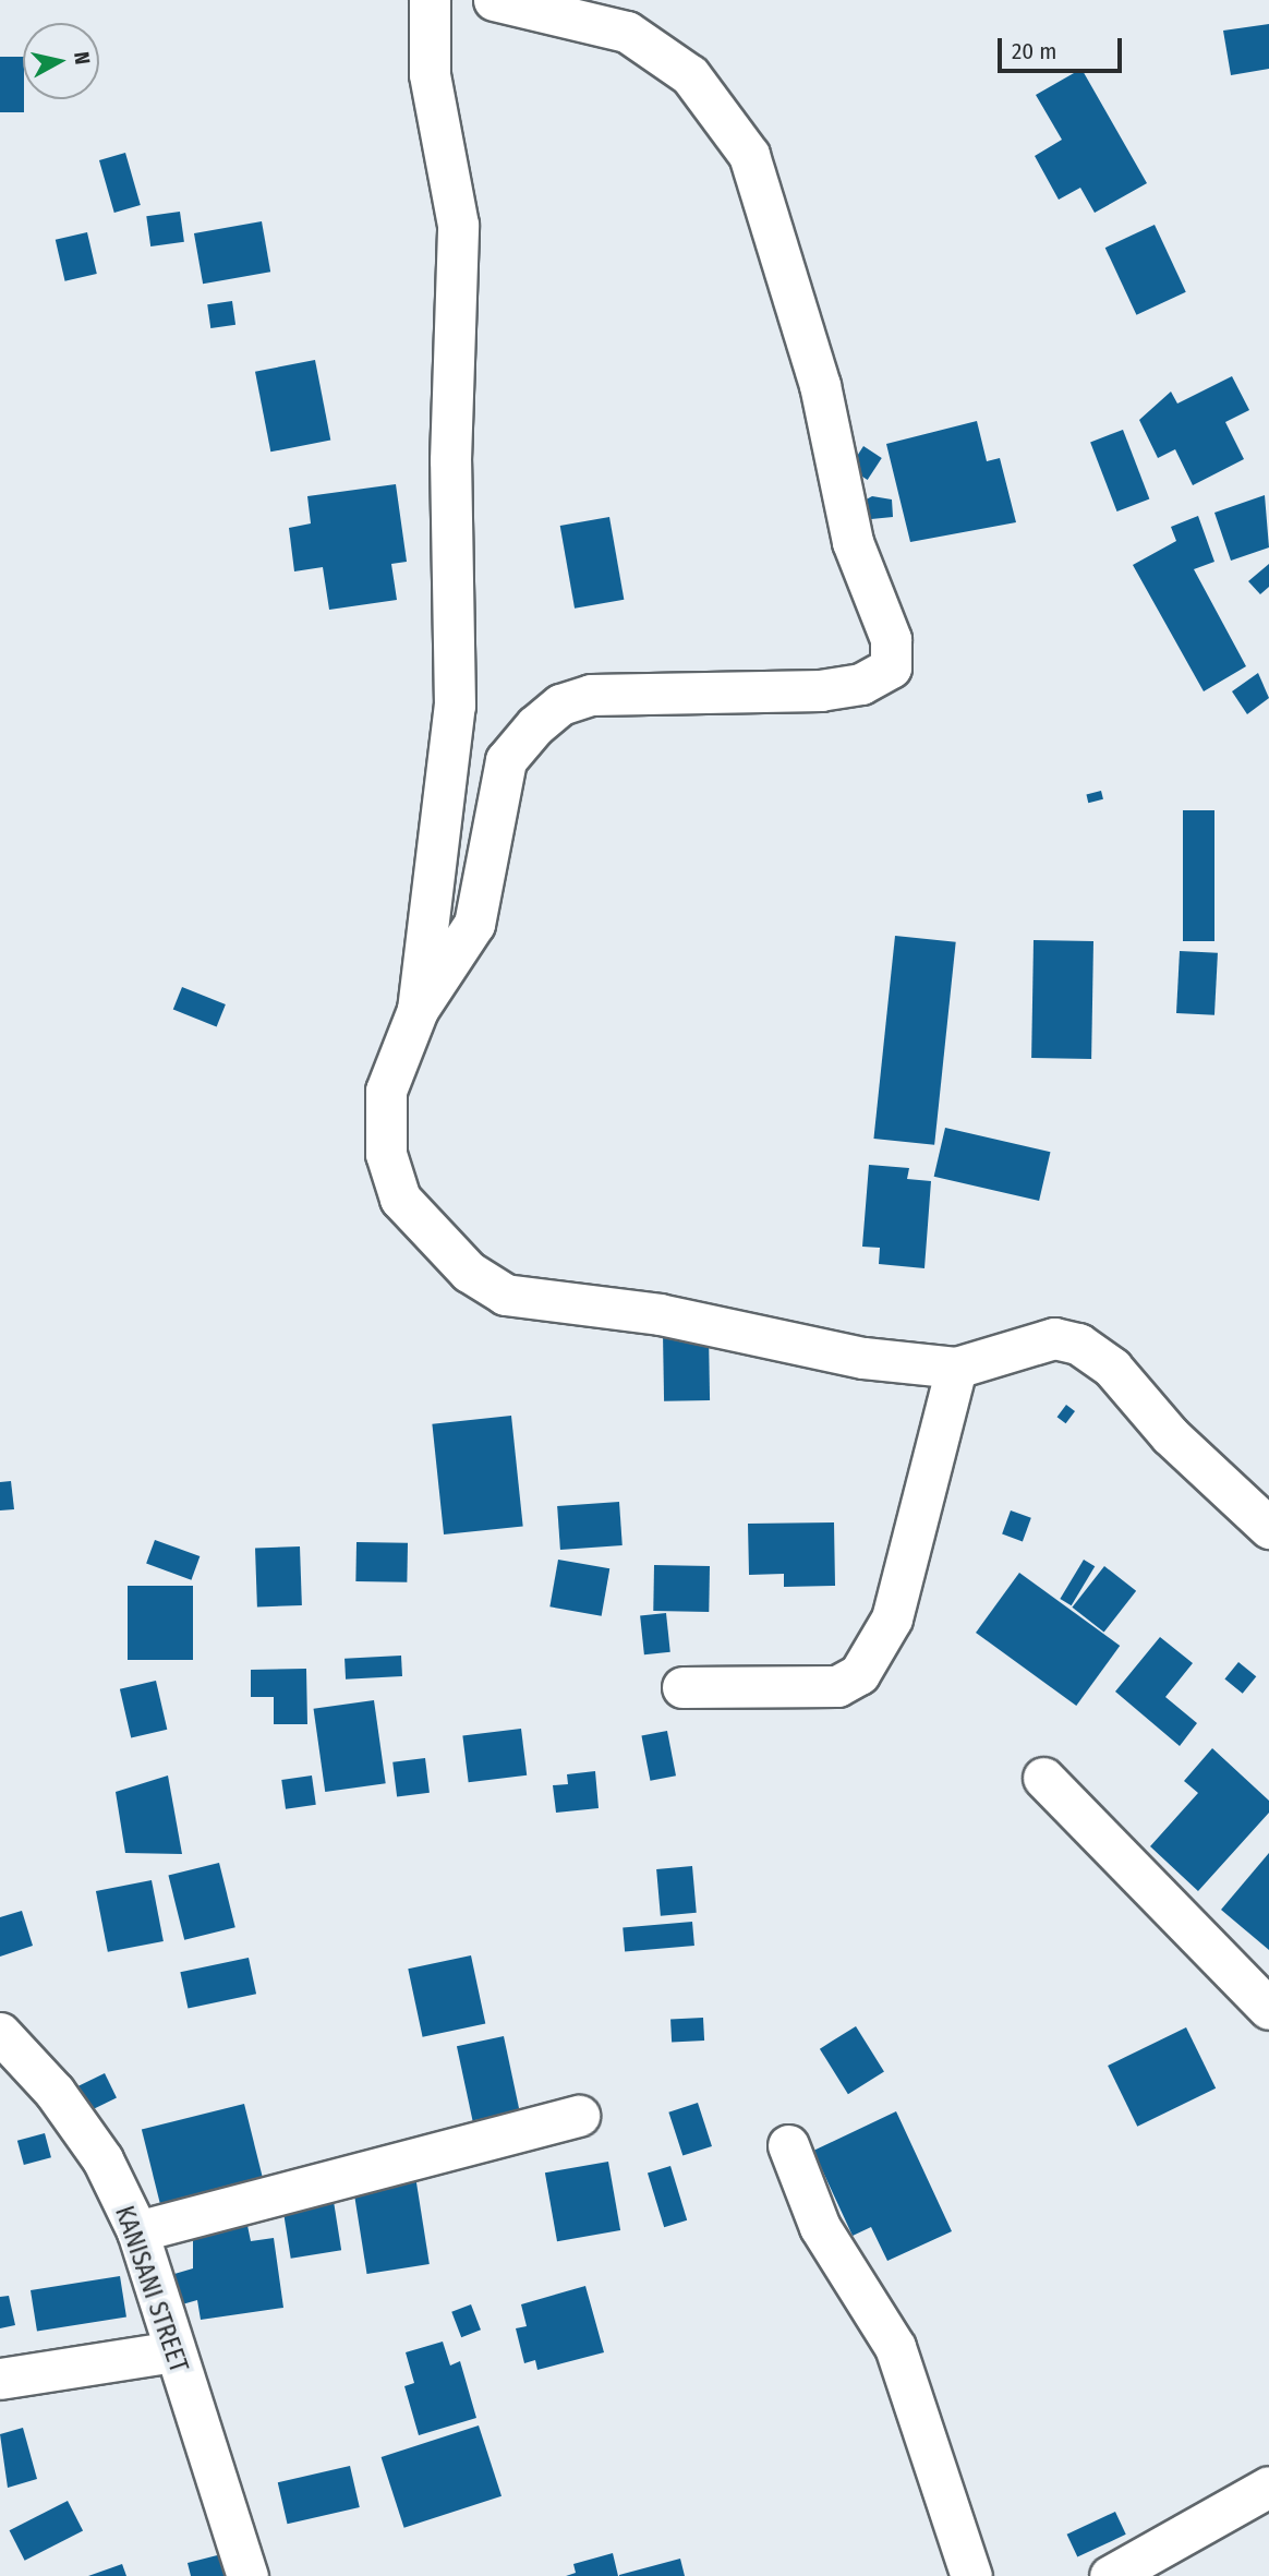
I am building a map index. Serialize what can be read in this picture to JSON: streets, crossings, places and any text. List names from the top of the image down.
{
  "streets": {
    "street": ["KANISANI STREET"]
  },
  "scale_bar": "20 m",
  "north": "right"
}
